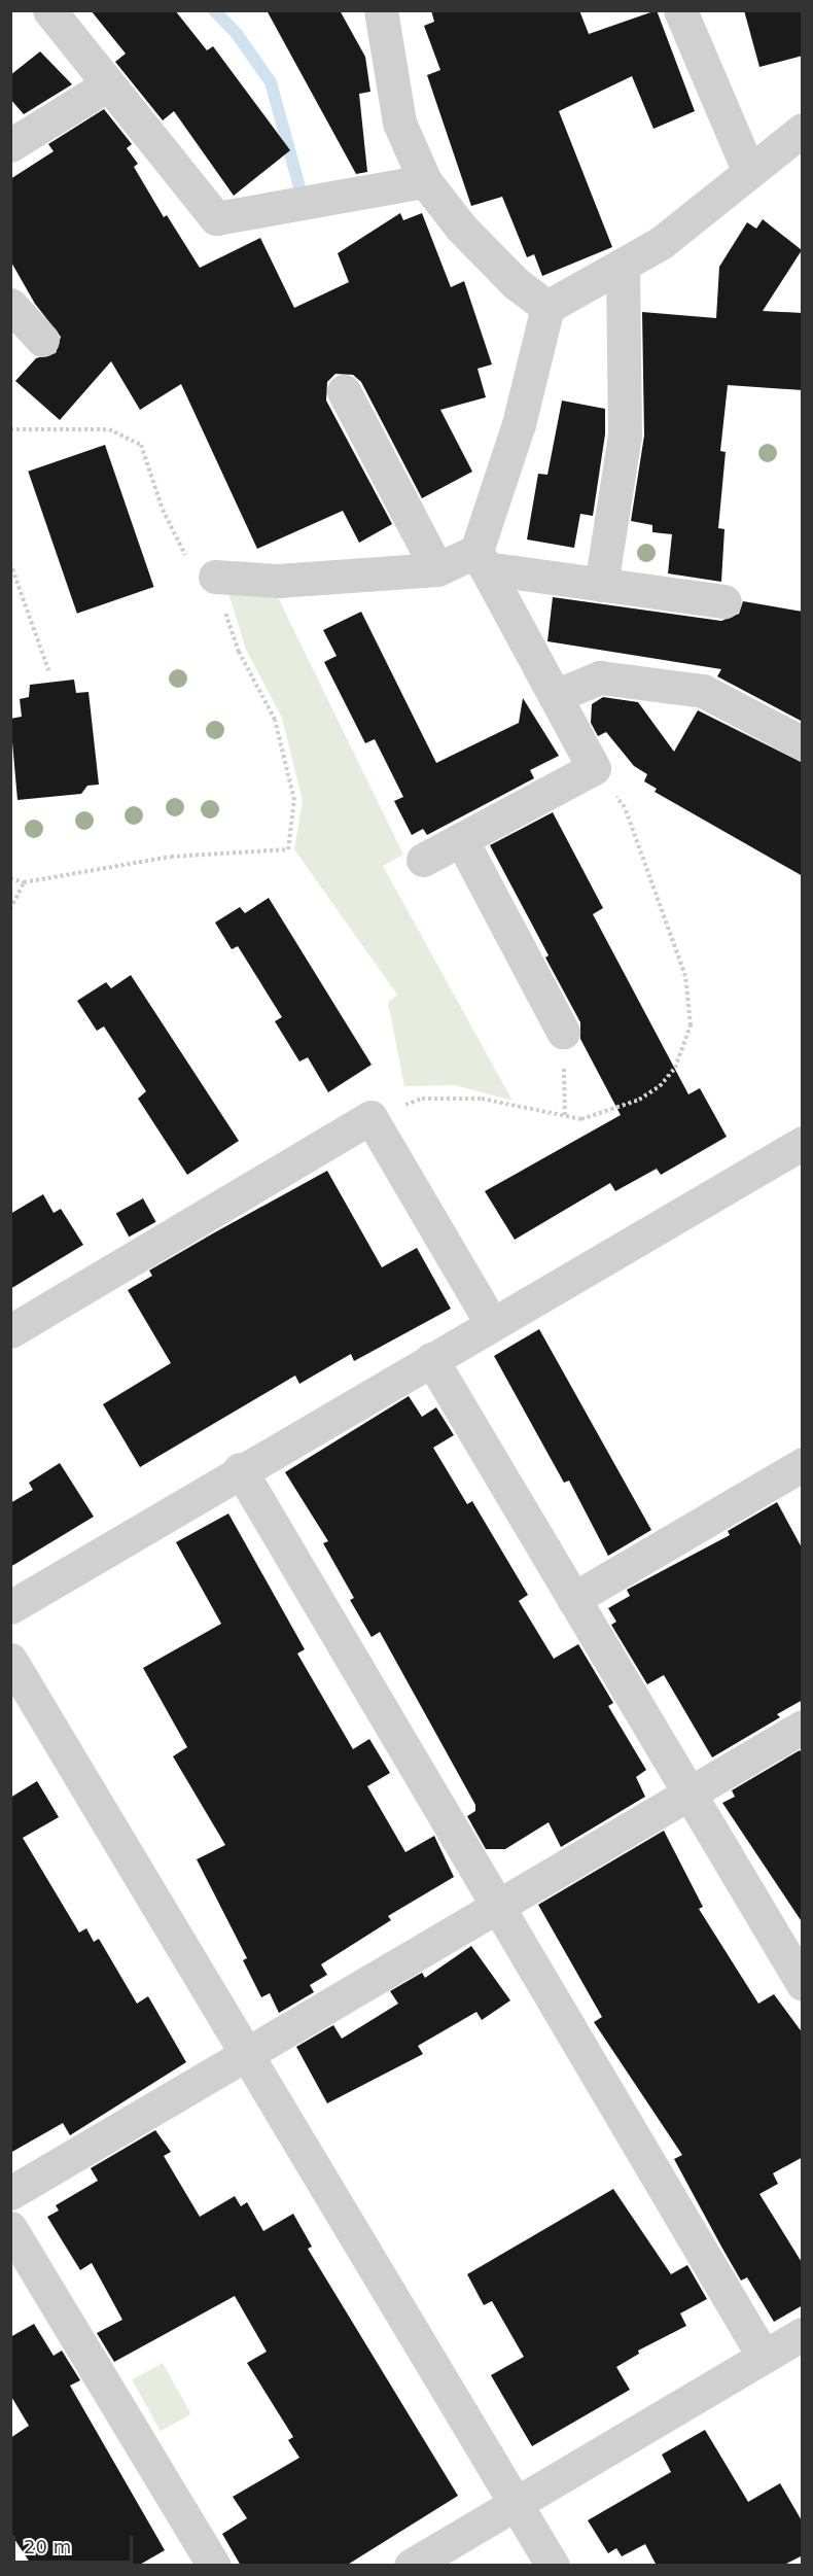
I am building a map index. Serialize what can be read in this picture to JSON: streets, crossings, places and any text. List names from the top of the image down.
{
  "scale_bar": "20 m"
}
